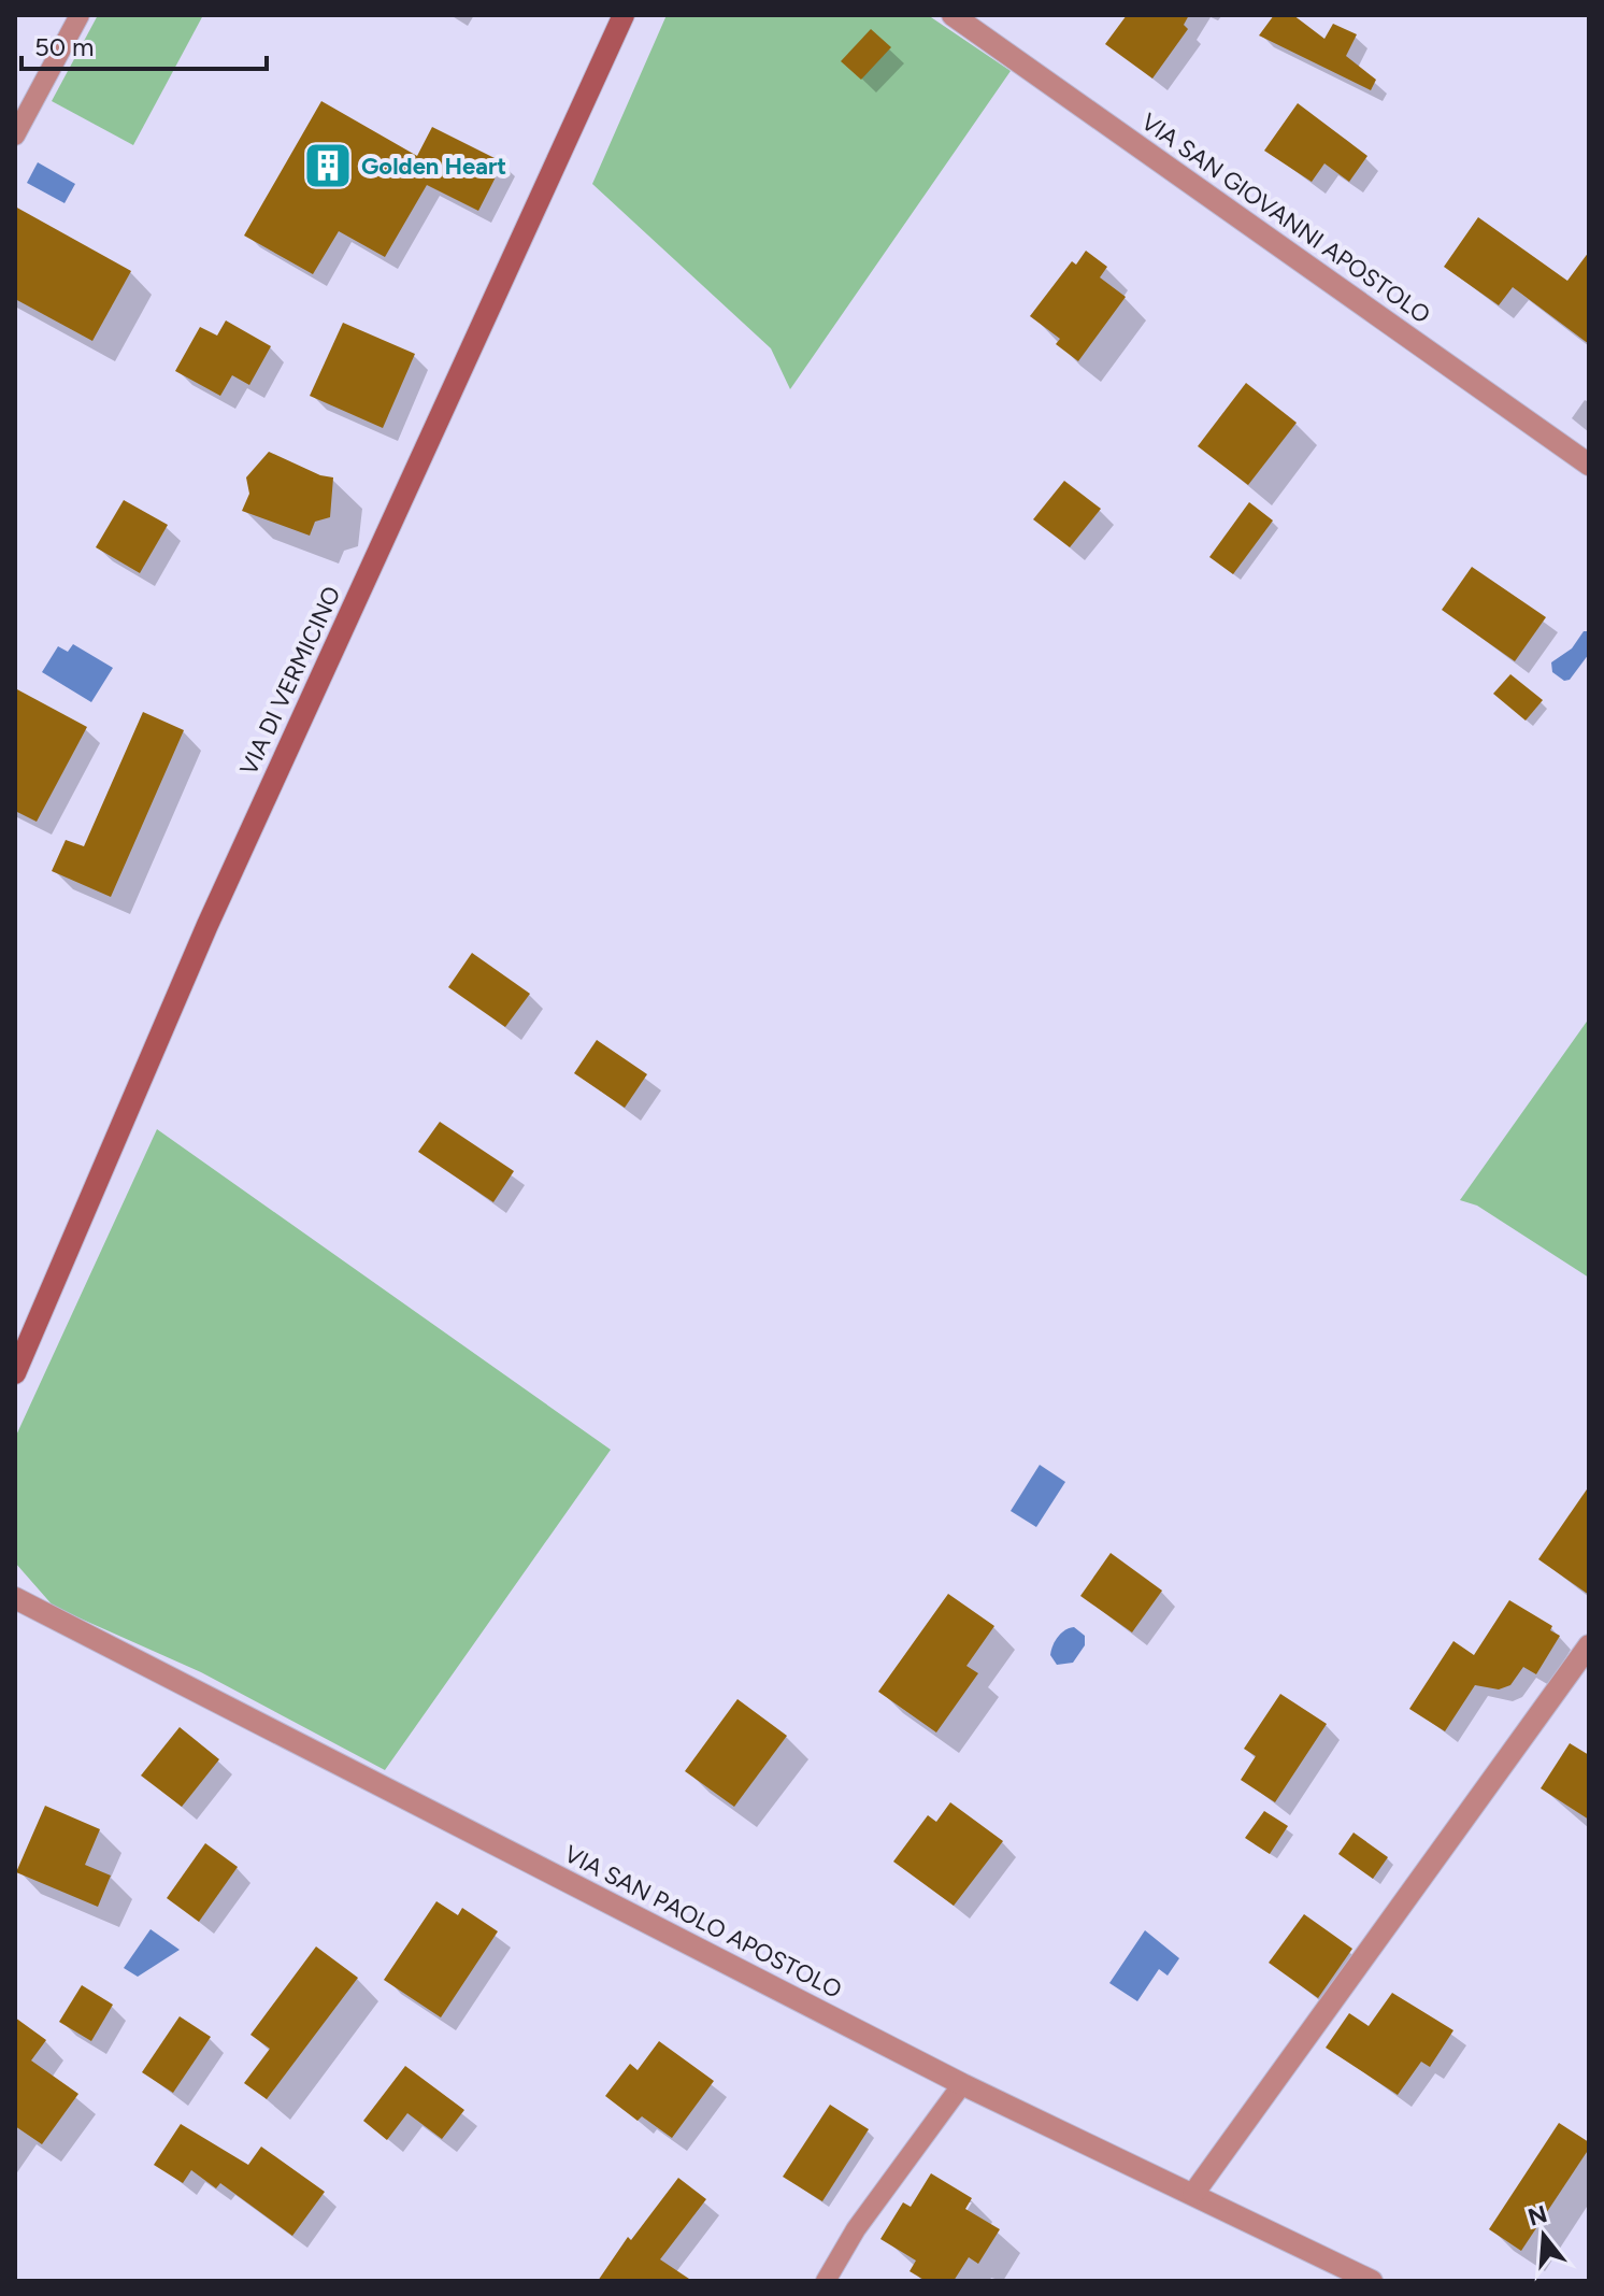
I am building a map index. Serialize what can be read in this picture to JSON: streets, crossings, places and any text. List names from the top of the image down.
{
  "streets": {
    "main road": ["VIA DI VERMICINO"],
    "street": ["VIA SAN GIOVANNI APOSTOLO", "VIA SAN PAOLO APOSTOLO"]
  },
  "places": {
    "building": ["Golden Heart"]
  },
  "scale_bar": "50 m",
  "north": "top"
}
